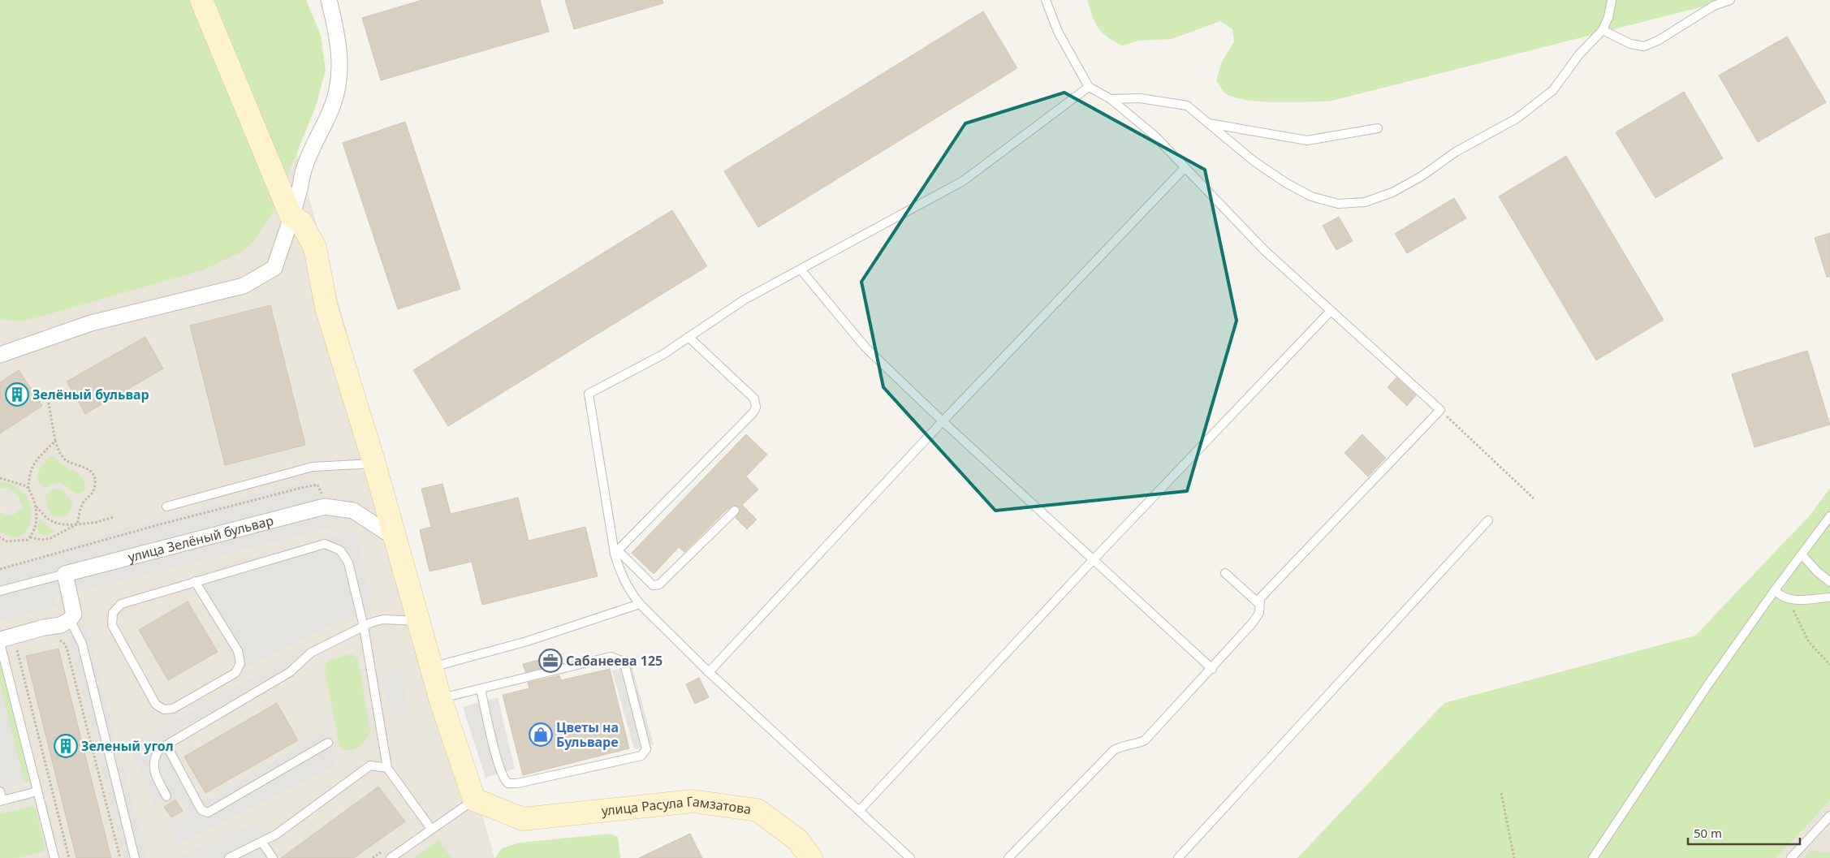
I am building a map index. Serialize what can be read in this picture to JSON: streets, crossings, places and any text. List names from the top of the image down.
{
  "streets": {
    "main road": ["улица Расула Гамзатова"],
    "street": ["улица Зелёный бульвар"]
  },
  "places": {
    "building": ["Зелёный бульвар", "Зеленый угол"],
    "office": ["Сабанеева 125"],
    "shop": ["Цветы на Бульваре"]
  },
  "scale_bar": "50 m"
}
